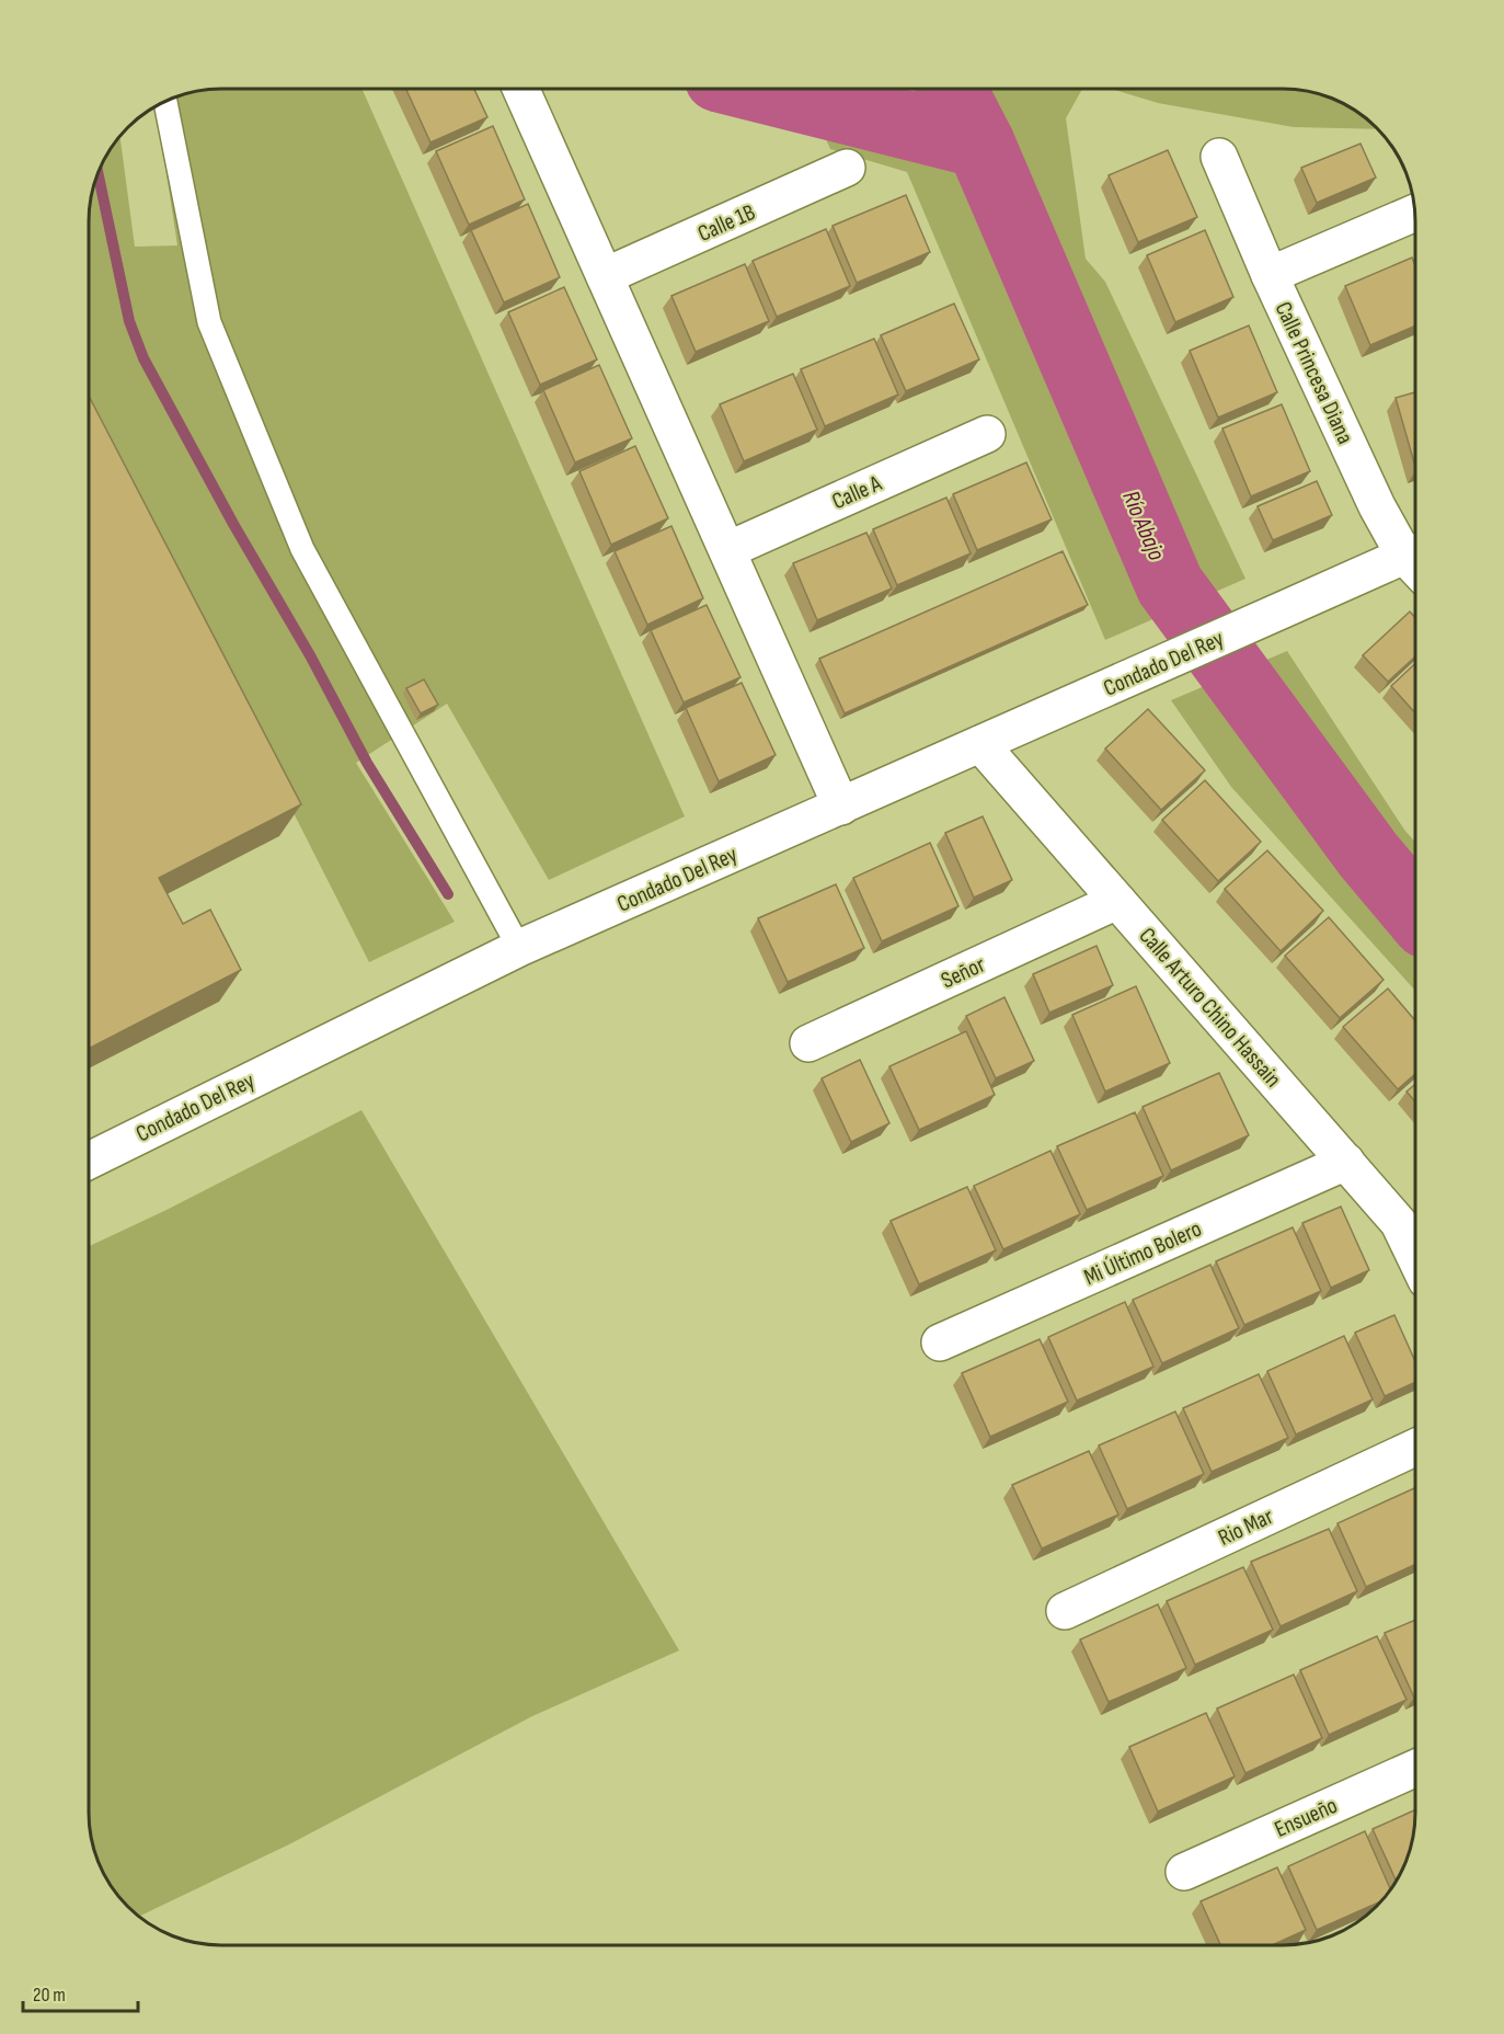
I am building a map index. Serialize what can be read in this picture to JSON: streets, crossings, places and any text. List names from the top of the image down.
{
  "streets": {
    "street": [
      "Calle 1B",
      "Calle Princesa Diana",
      "Calle A",
      "Condado Del Rey",
      "Señor",
      "Calle Arturo Chino Hassain",
      "Mi Último Bolero",
      "Rio Mar",
      "Ensueño"
    ]
  },
  "crossings": [
    ["Condado Del Rey", "Calle Arturo Chino Hassain"],
    ["Señor", "Calle Arturo Chino Hassain"],
    ["Calle Arturo Chino Hassain", "Mi Último Bolero"]
  ],
  "water": ["Río Abajo"],
  "scale_bar": "20 m"
}
